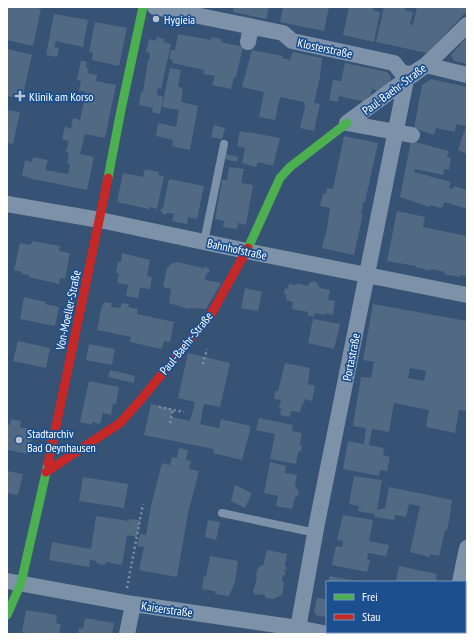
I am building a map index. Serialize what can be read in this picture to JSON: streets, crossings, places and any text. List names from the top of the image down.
{
  "streets": {
    "street": [
      "Klosterstraße",
      "Paul-Baehr-Straße",
      "Bahnhofstraße",
      "Von-Moeller-Straße",
      "Portastraße",
      "Kaiserstraße"
    ]
  },
  "crossings": [
    ["Klosterstraße", "Paul-Baehr-Straße"],
    ["Paul-Baehr-Straße", "Bahnhofstraße"],
    ["Paul-Baehr-Straße", "Von-Moeller-Straße"],
    ["Paul-Baehr-Straße", "Portastraße"],
    ["Bahnhofstraße", "Von-Moeller-Straße"],
    ["Bahnhofstraße", "Portastraße"],
    ["Von-Moeller-Straße", "Kaiserstraße"],
    ["Portastraße", "Kaiserstraße"]
  ],
  "places": {
    "other": ["Hygieia", "Stadtarchiv Bad Oeynhausen"],
    "health": ["Klinik am Korso"]
  },
  "legend": ["Frei", "Stau"]
}
